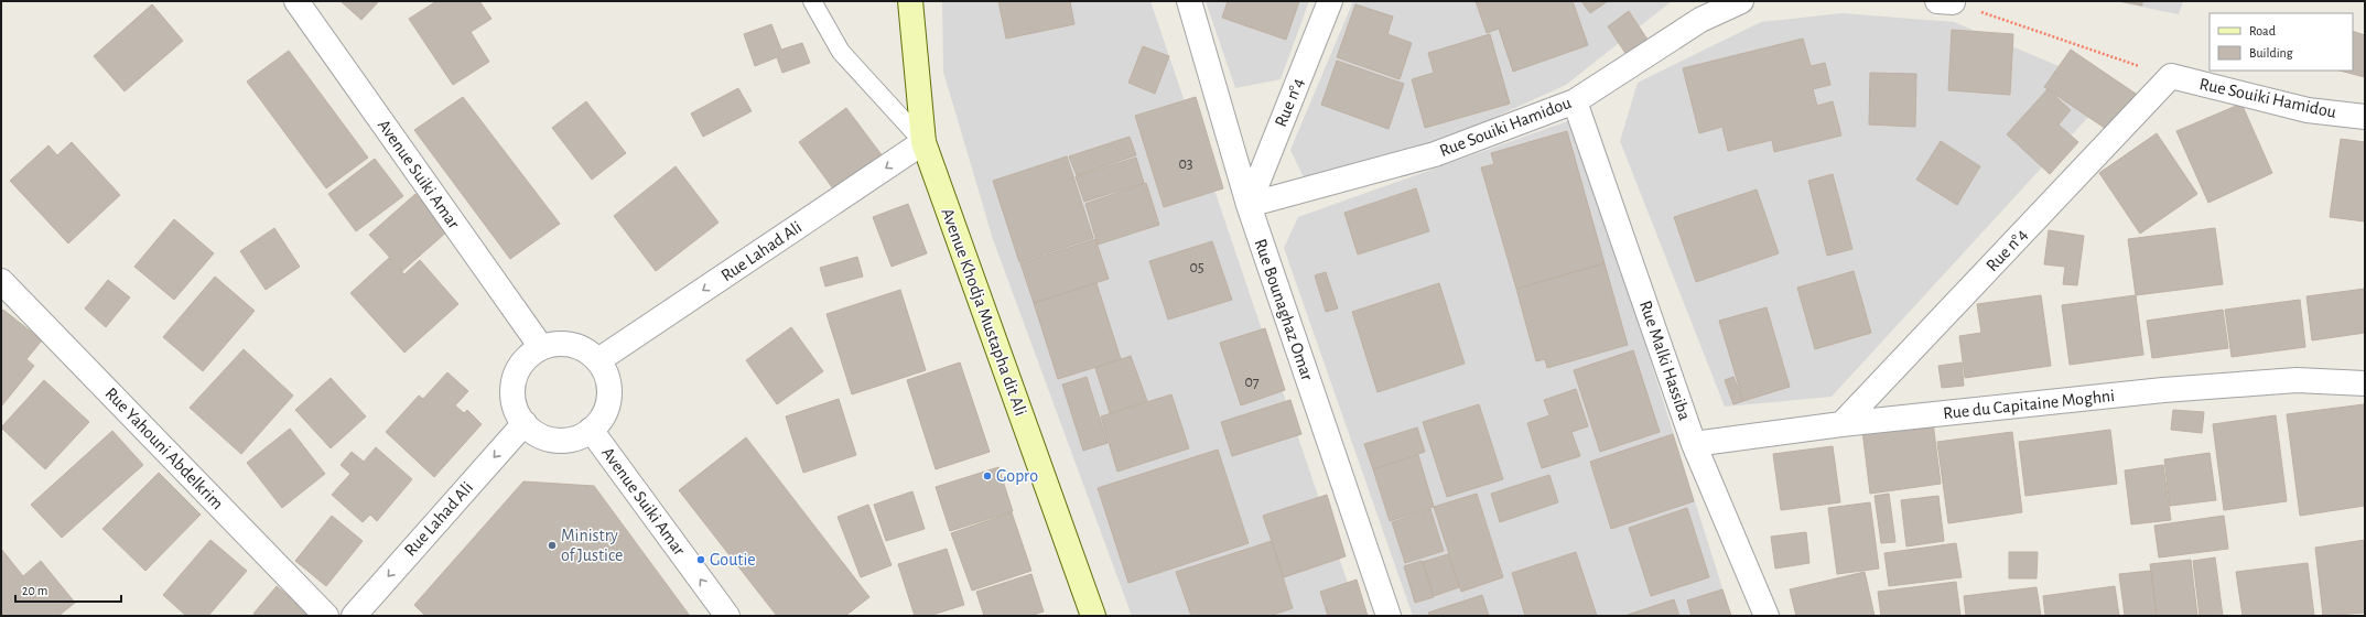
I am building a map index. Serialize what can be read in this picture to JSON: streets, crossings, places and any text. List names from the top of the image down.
{
  "streets": {
    "main road": ["Avenue Khodja Mustapha dit Ali"],
    "street": [
      "Rue Souiki Hamidou",
      "Rue n°4",
      "Avenue Suiki Amar",
      "Rue Lahad Ali",
      "Rue Bounaghaz Omar",
      "Rue Malki Hassiba",
      "Rue du Capitaine Moghni",
      "Rue Yahouni Abdelkrim"
    ]
  },
  "crossings": [
    ["Rue Souiki Hamidou", "Rue n°4"],
    ["Rue Souiki Hamidou", "Rue Bounaghaz Omar"],
    ["Rue Souiki Hamidou", "Rue Malki Hassiba"],
    ["Rue n°4", "Rue Bounaghaz Omar"],
    ["Rue n°4", "Rue du Capitaine Moghni"],
    ["Avenue Suiki Amar", "Rue Lahad Ali"],
    ["Rue Lahad Ali", "Avenue Khodja Mustapha dit Ali"],
    ["Rue Malki Hassiba", "Rue du Capitaine Moghni"]
  ],
  "one_way": ["Avenue Suiki Amar", "Rue Lahad Ali"],
  "places": ["Gopro", "Ministry of Justice", "Goutie"],
  "house_numbers": ["03", "05", "07"],
  "legend": ["Road", "Building"],
  "scale_bar": "20 m"
}
